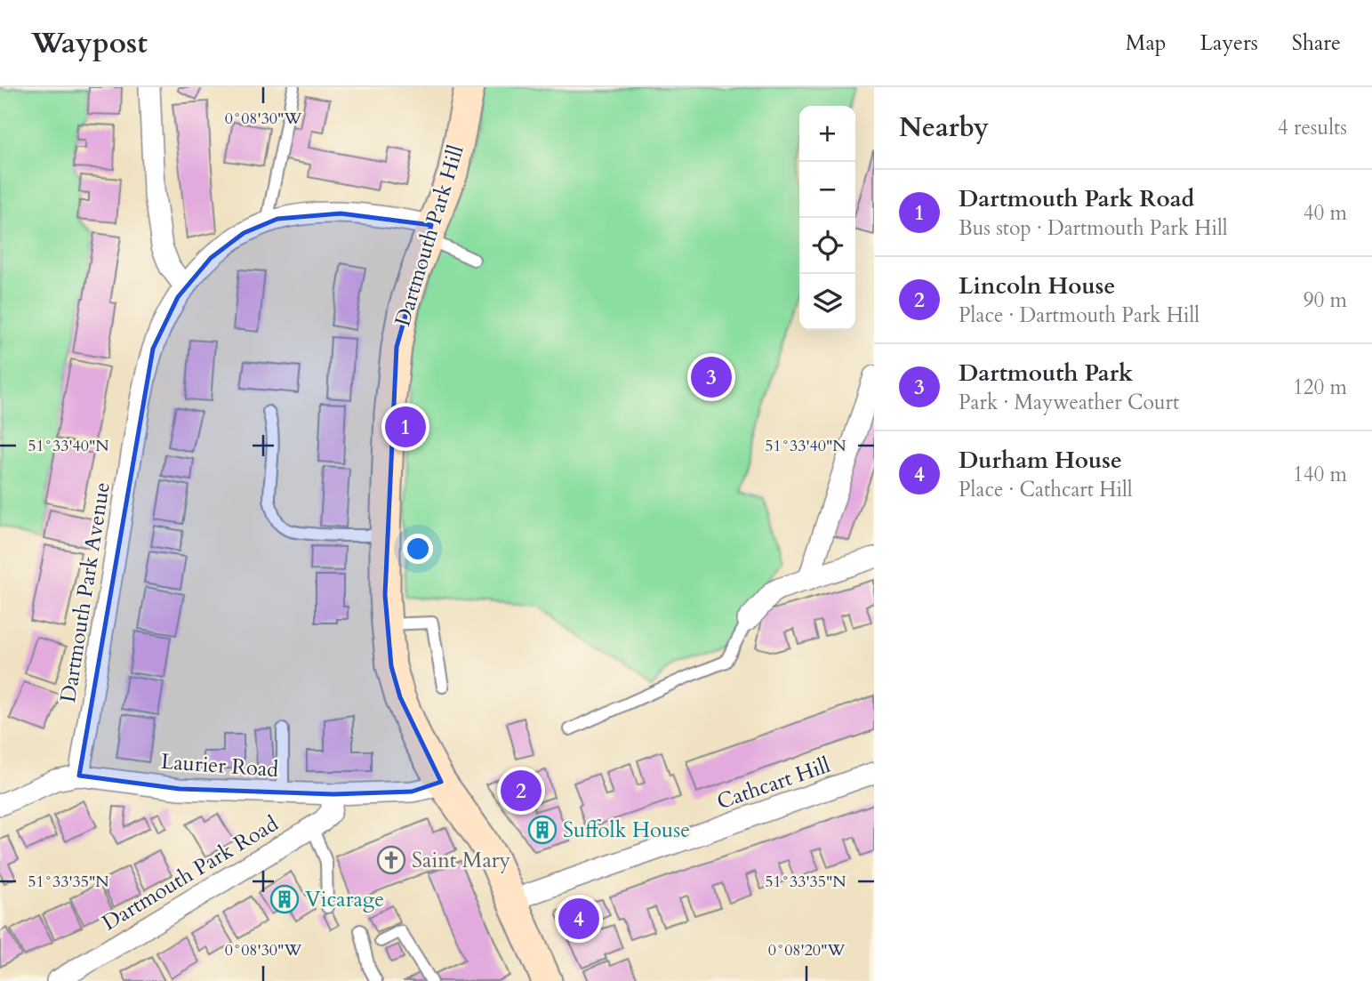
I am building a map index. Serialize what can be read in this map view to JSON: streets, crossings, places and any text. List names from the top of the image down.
{
  "streets": {
    "street": [
      "Dartmouth Park Hill",
      "Dartmouth Park Avenue",
      "Laurier Road",
      "Cathcart Hill",
      "Dartmouth Park Road"
    ]
  },
  "crossings": [
    ["Dartmouth Park Hill", "Dartmouth Park Avenue"],
    ["Dartmouth Park Hill", "Laurier Road"],
    ["Dartmouth Park Hill", "Cathcart Hill"],
    ["Dartmouth Park Avenue", "Laurier Road"],
    ["Laurier Road", "Dartmouth Park Road"]
  ],
  "places": {
    "building": ["Suffolk House", "Vicarage"],
    "church": ["Saint Mary"]
  },
  "page": {
    "header": "Waypost",
    "nav": ["Map", "Layers", "Share"],
    "heading": ["Nearby", "4 results"],
    "map_buttons": ["+", "−"],
    "list": [
      {
        "mark": "1",
        "name": "Dartmouth Park Road",
        "note": "Bus stop · Dartmouth Park Hill",
        "value": "40 m"
      },
      {
        "mark": "2",
        "name": "Lincoln House",
        "note": "Place · Dartmouth Park Hill",
        "value": "90 m"
      },
      {
        "mark": "3",
        "name": "Dartmouth Park",
        "note": "Park · Mayweather Court",
        "value": "120 m"
      },
      {
        "mark": "4",
        "name": "Durham House",
        "note": "Place · Cathcart Hill",
        "value": "140 m"
      }
    ],
    "pins": [
      "3",
      "1",
      "2",
      "4"
    ]
  },
  "coordinates": [
    "0°08'30\"W",
    "51°33'40\"N",
    "51°33'35\"N",
    "0°08'20\"W"
  ]
}
